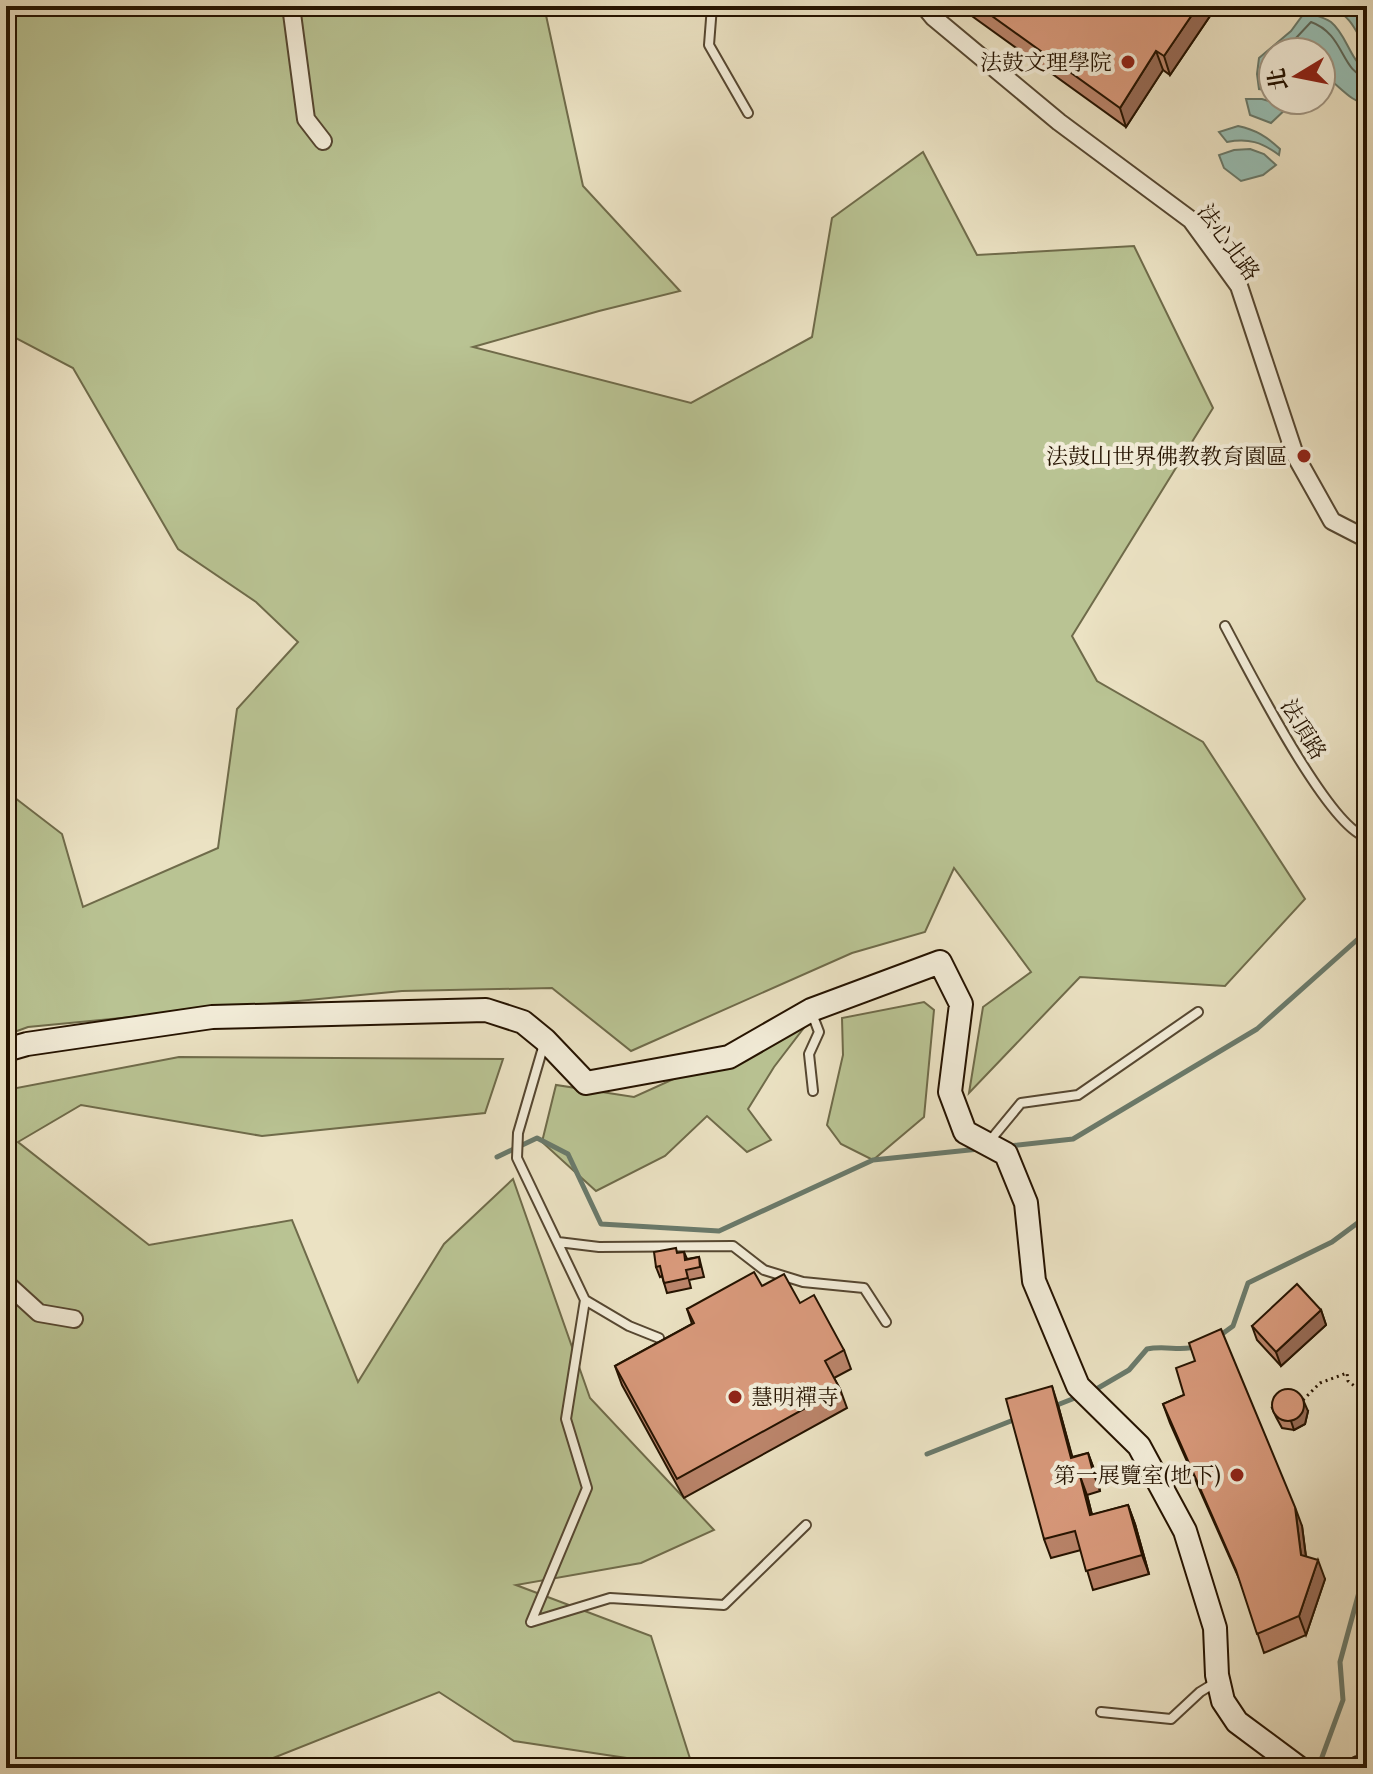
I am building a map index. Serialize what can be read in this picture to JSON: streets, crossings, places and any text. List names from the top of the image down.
{
  "streets": {
    "street": ["法心北路"],
    "lane": ["法頂路"]
  },
  "places": [
    "法鼓文理學院",
    "法鼓山世界佛教教育園區",
    "慧明禪寺",
    "第一展覽室(地下)"
  ],
  "north": "left"
}
